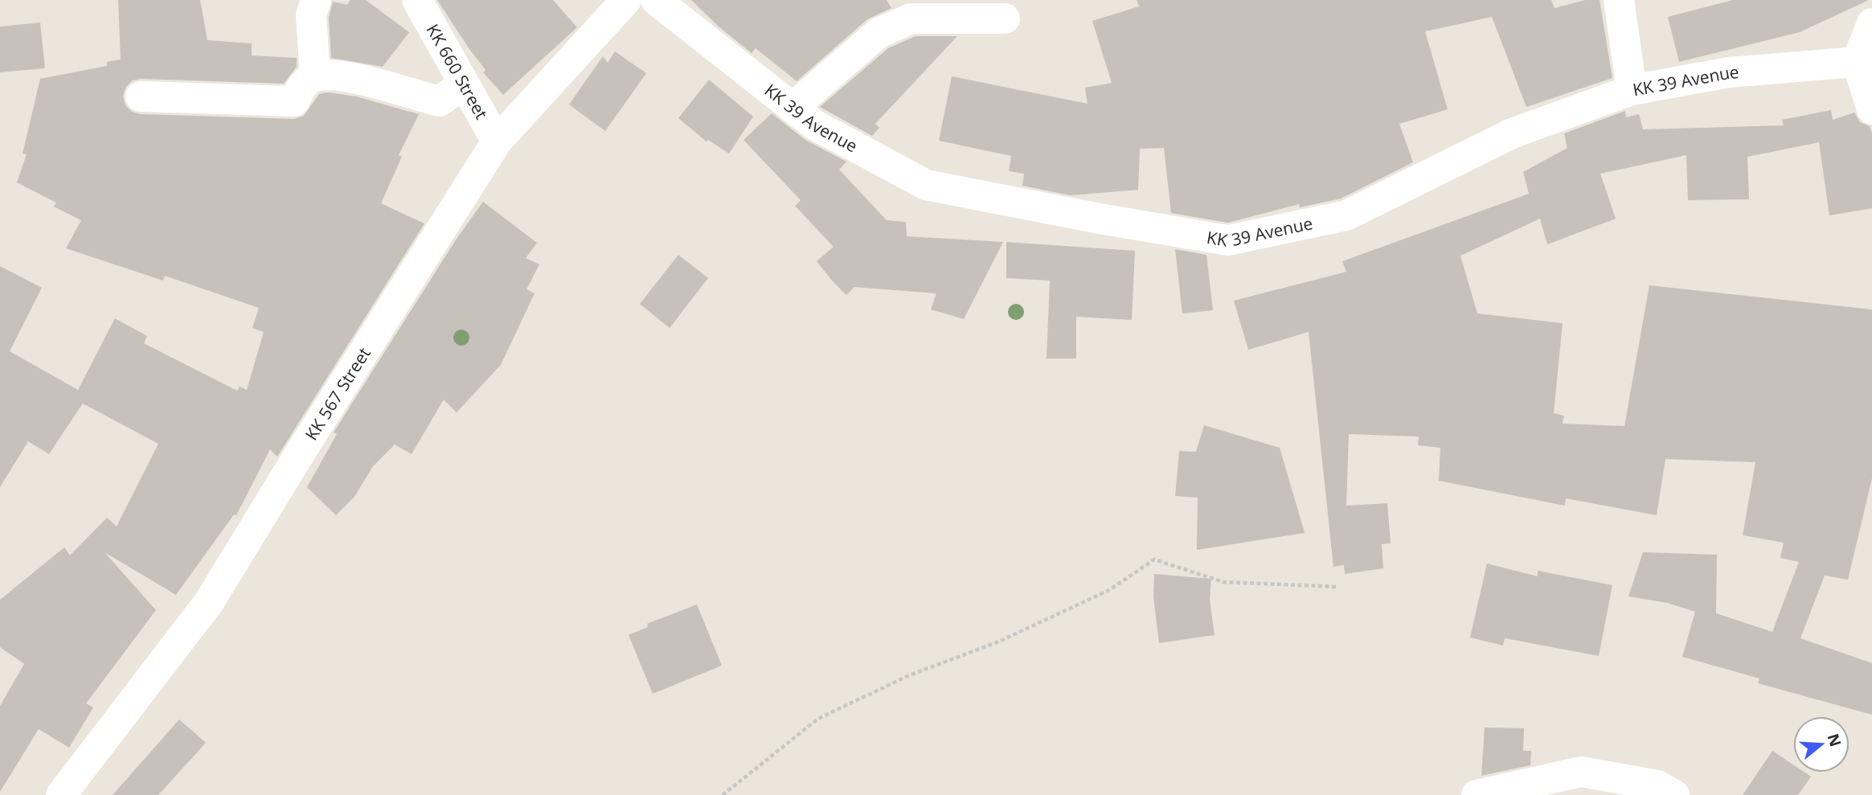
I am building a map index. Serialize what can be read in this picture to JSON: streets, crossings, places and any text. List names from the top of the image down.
{
  "streets": {
    "street": ["KK 660 Street", "KK 39 Avenue", "KK 567 Street"]
  },
  "crossings": [
    ["KK 660 Street", "KK 567 Street"]
  ],
  "north": "right"
}
